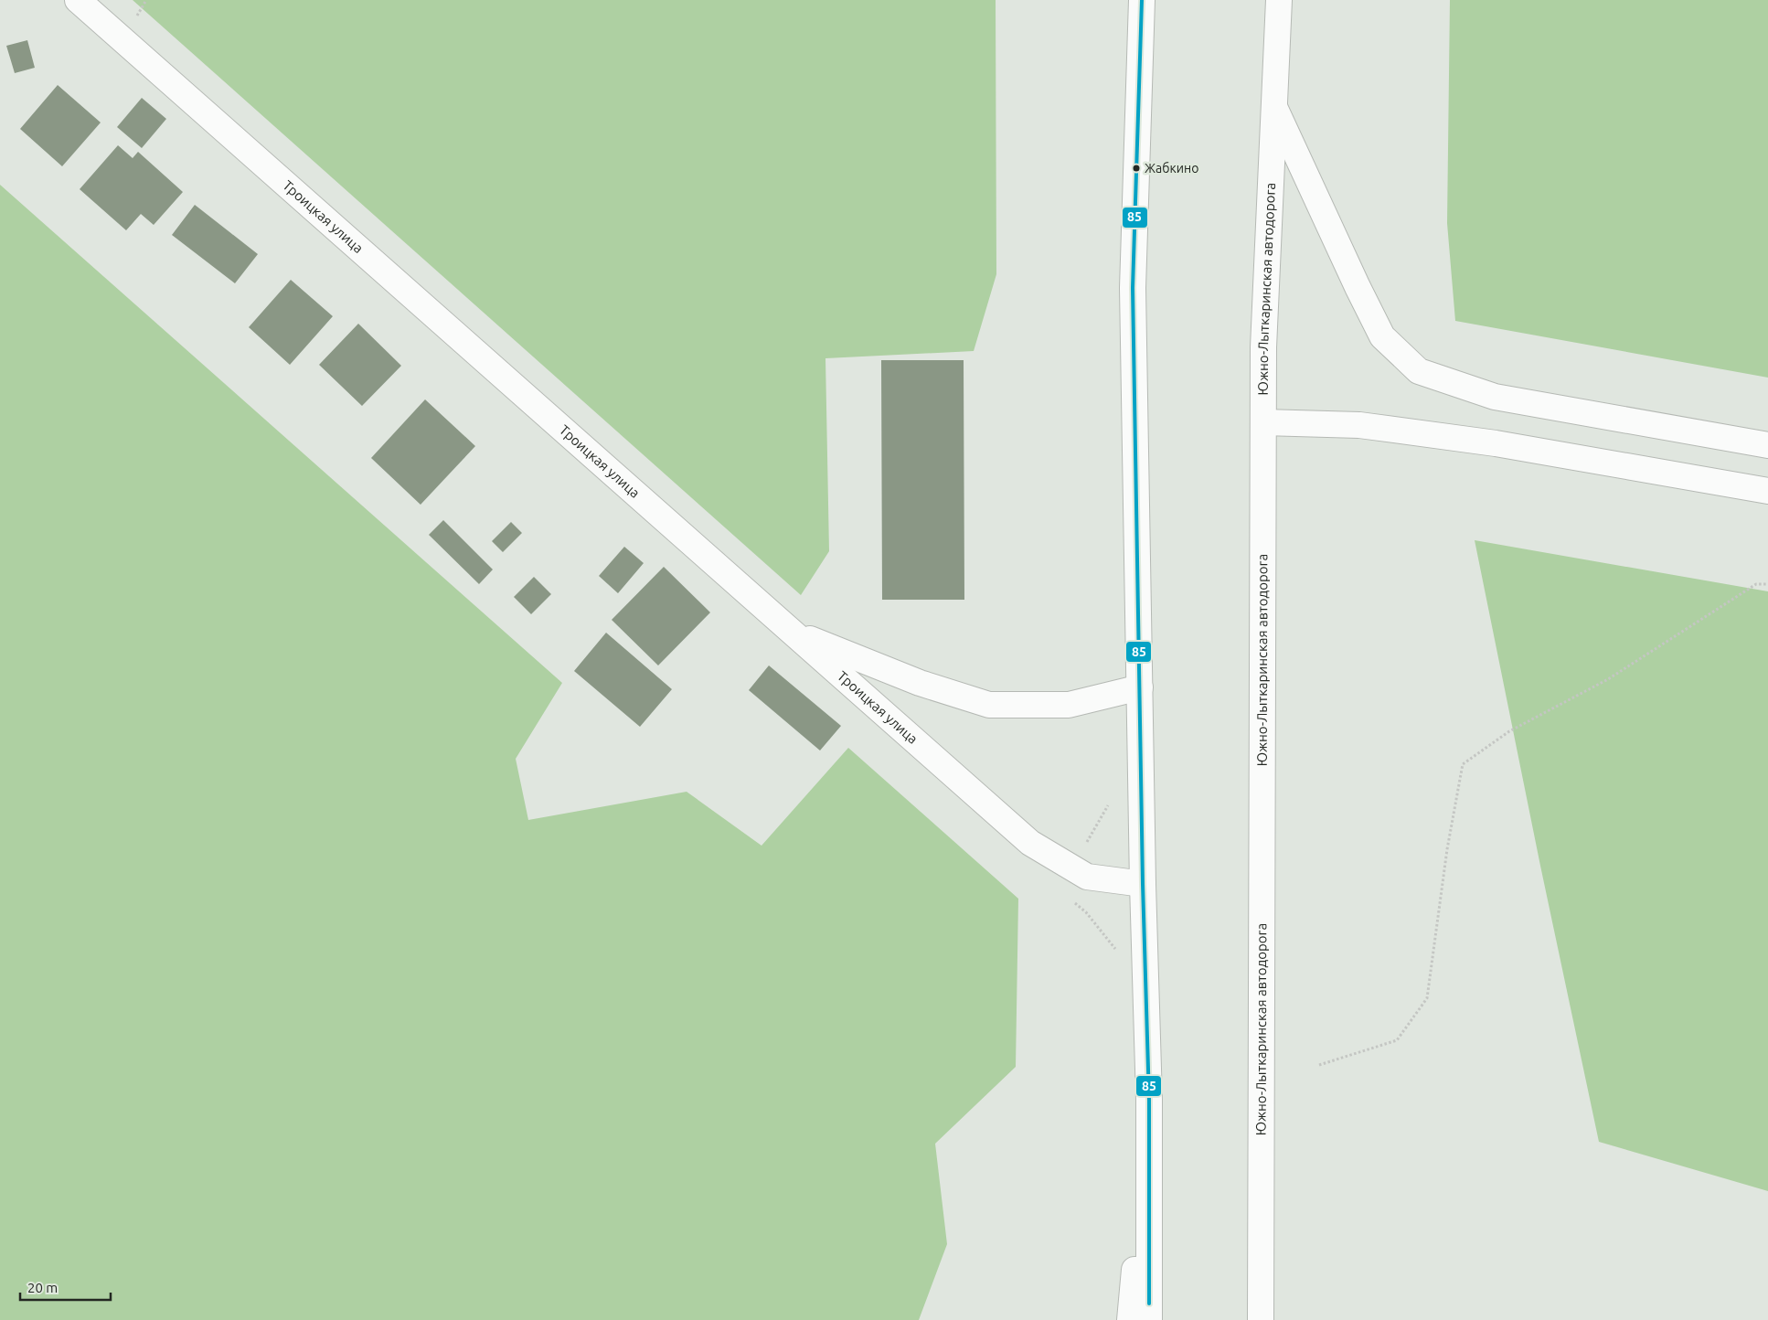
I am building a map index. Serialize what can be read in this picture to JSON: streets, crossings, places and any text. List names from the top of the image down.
{
  "streets": {
    "street": ["Троицкая улица", "Южно-Лыткаринская автодорога"]
  },
  "places": ["Жабкино"],
  "lines": ["transit line 85"],
  "scale_bar": "20 m"
}
